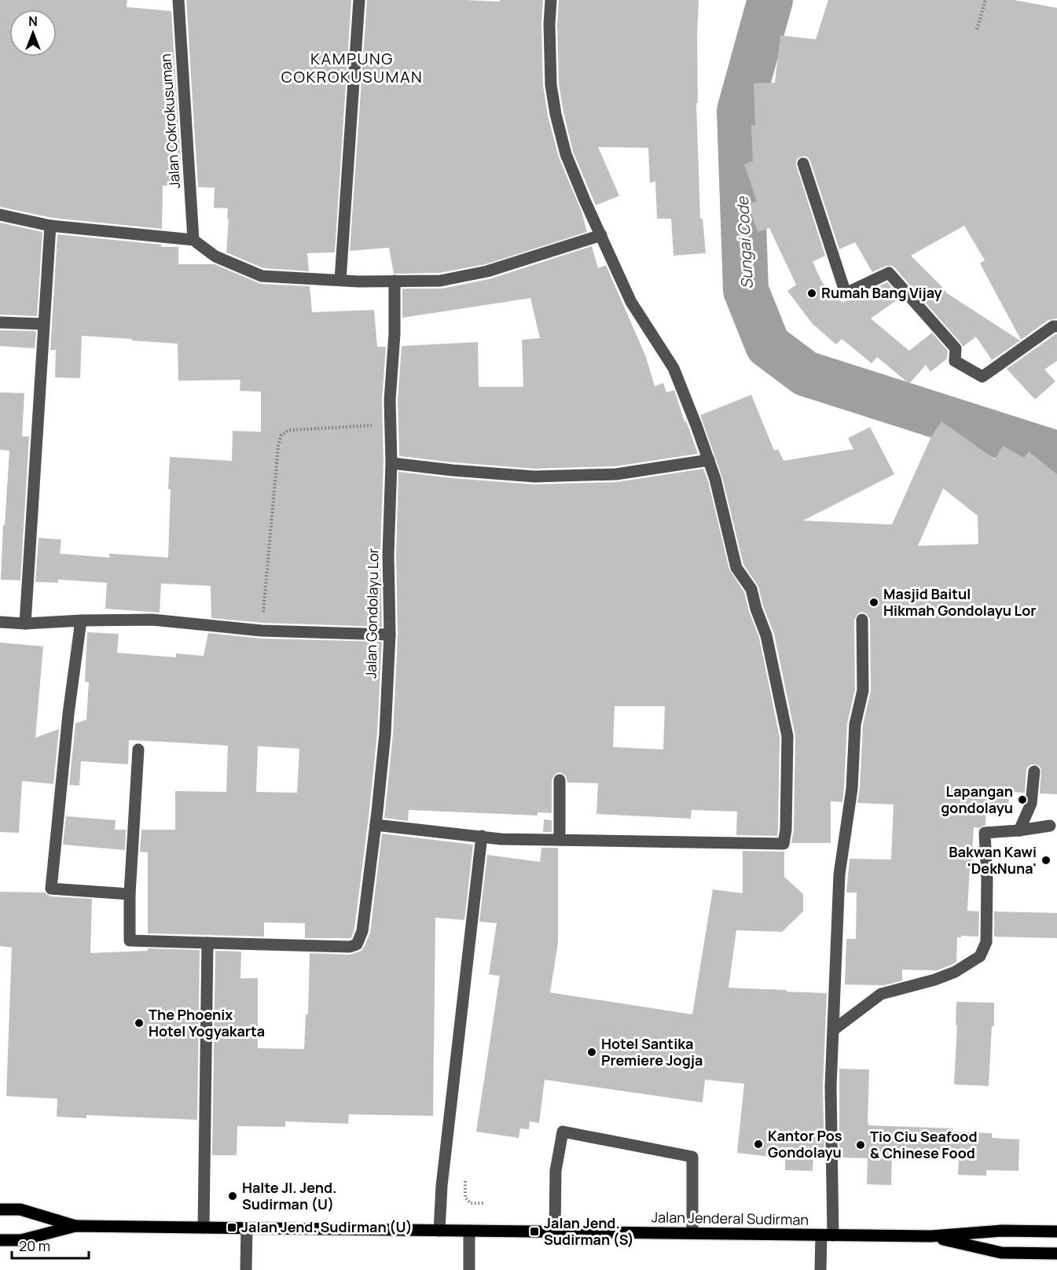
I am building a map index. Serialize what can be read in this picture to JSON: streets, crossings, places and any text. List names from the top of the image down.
{
  "streets": {
    "main road": ["Jalan Jenderal Sudirman"],
    "street": ["Jalan Cokrokusuman", "Jalan Gondolayu Lor"]
  },
  "districts": ["KAMPUNG COKROKUSUMAN"],
  "water": ["Sungai Code"],
  "places": {
    "other": [
      "Rumah Bang Vijay",
      "Masjid Baitul Hikmah Gondolayu Lor",
      "Lapangan gondolayu",
      "Bakwan Kawi 'DekNuna'",
      "The Phoenix Hotel Yogyakarta",
      "Hotel Santika Premiere Jogja",
      "Kantor Pos Gondolayu",
      "Tio Ciu Seafood & Chinese Food",
      "Halte Jl. Jend. Sudirman (U)"
    ],
    "transit": ["Jalan Jend. Sudirman (U)", "Jalan Jend. Sudirman (S)"]
  },
  "scale_bar": "20 m",
  "north": "top"
}
